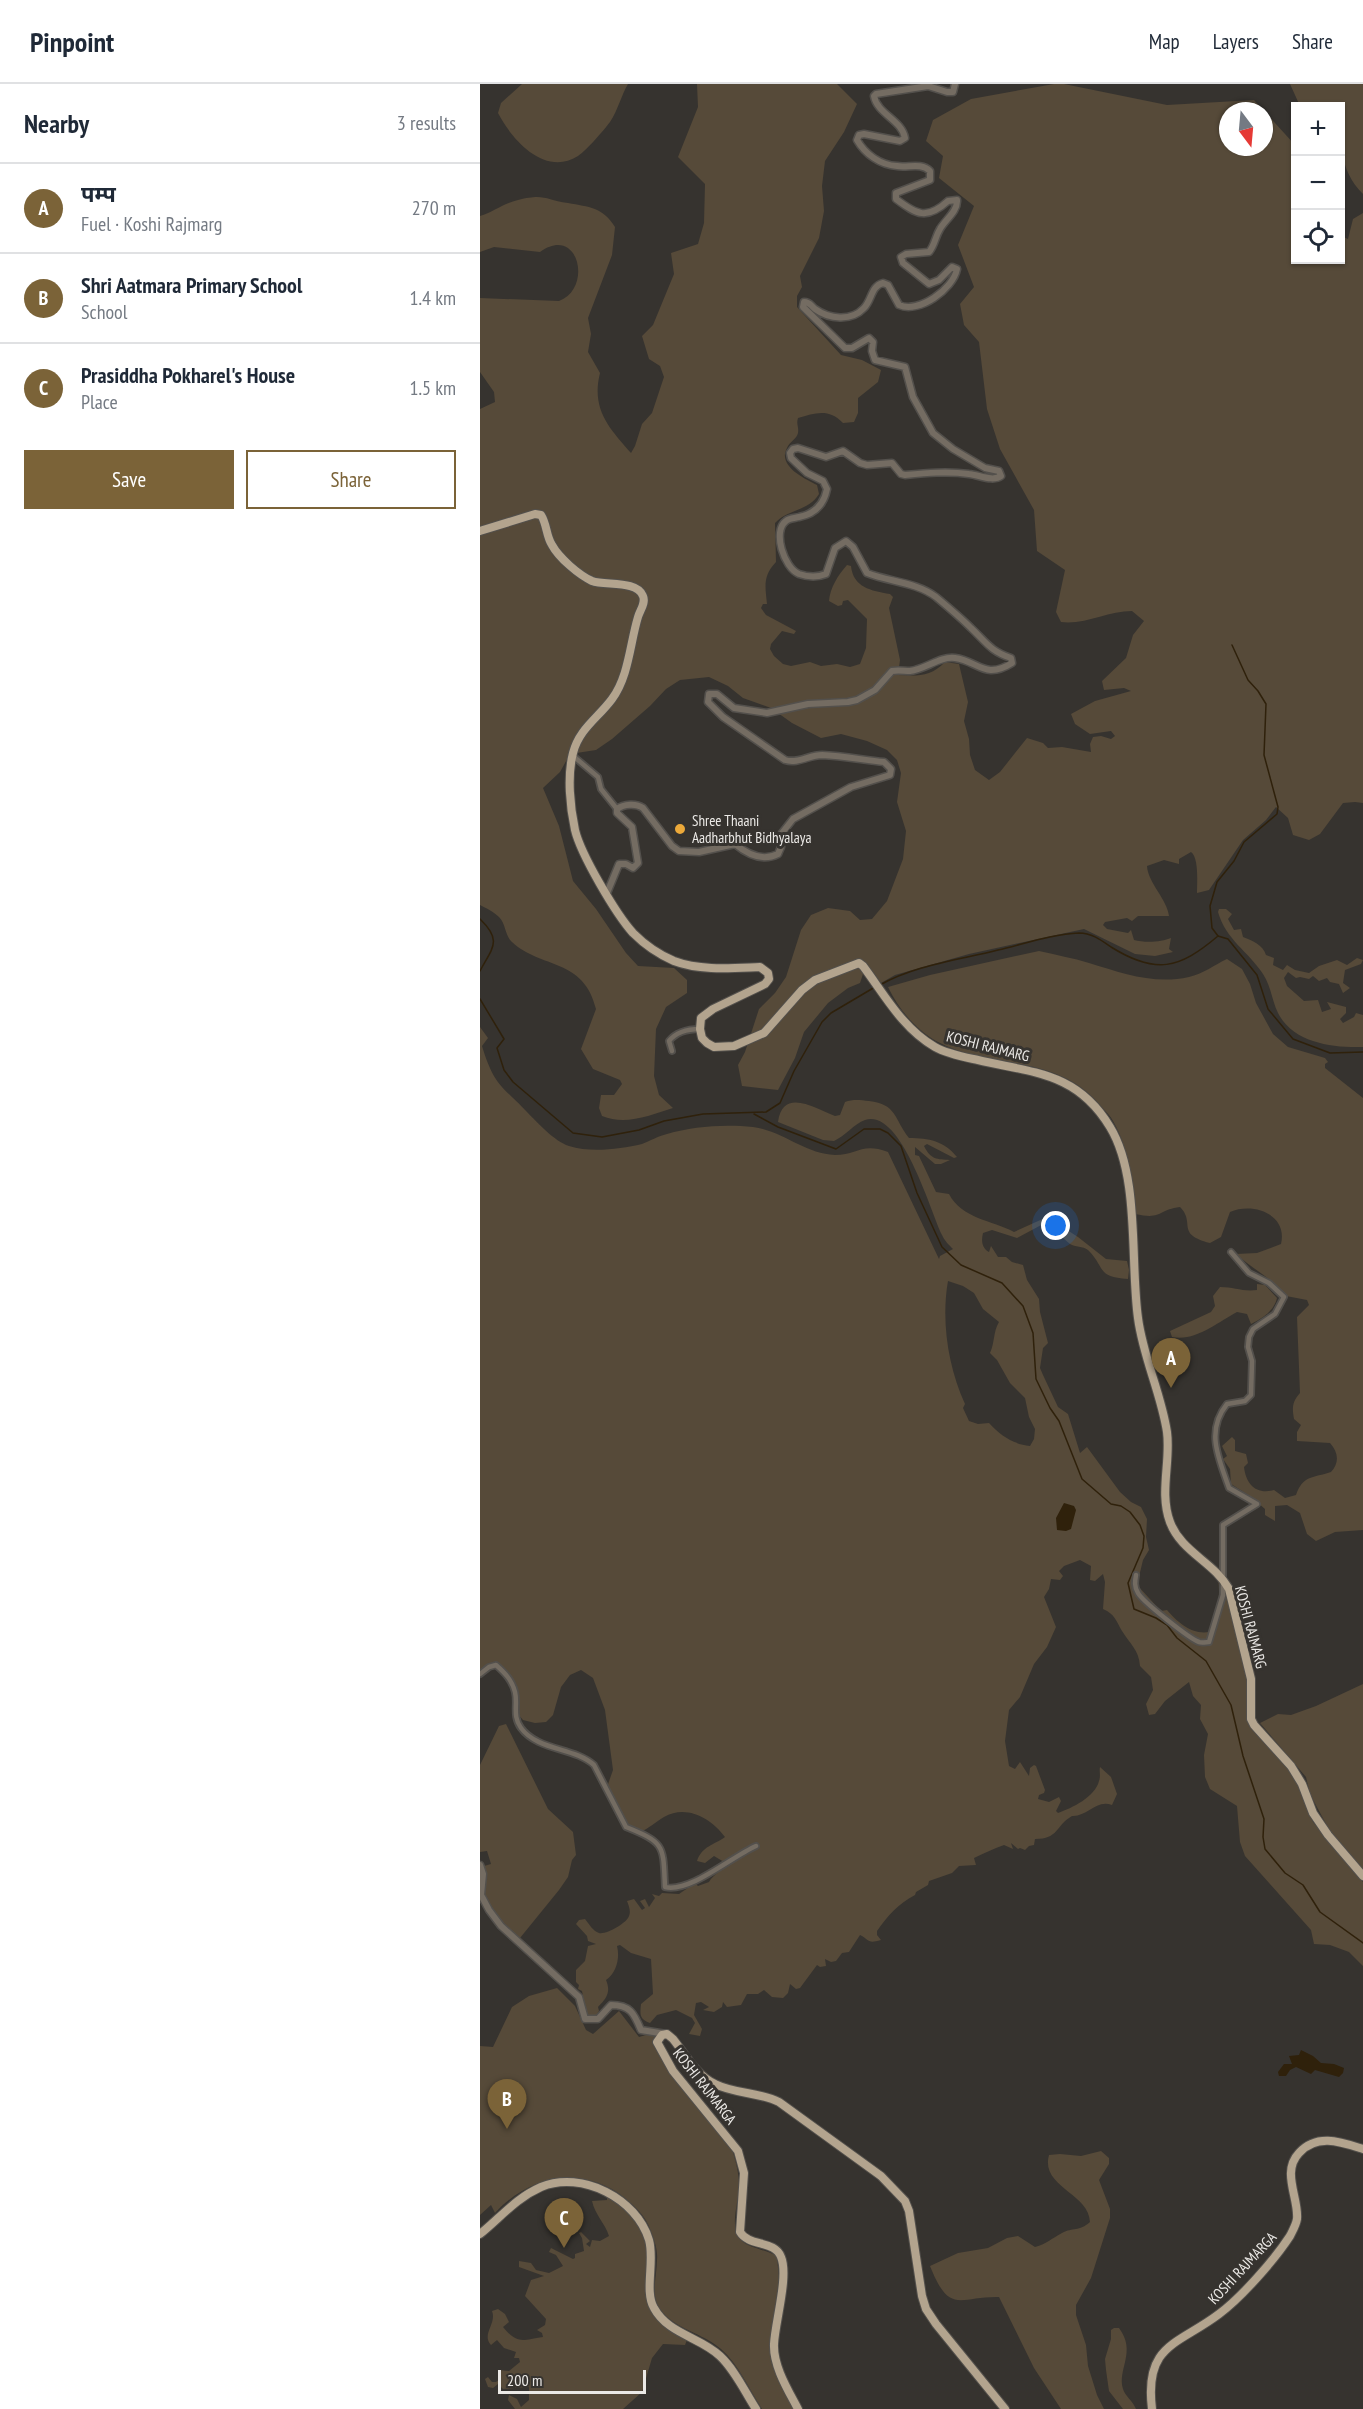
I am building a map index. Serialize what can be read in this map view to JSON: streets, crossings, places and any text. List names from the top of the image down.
{
  "streets": {
    "main road": ["KOSHI RAJMARG", "KOSHI RAJMARGA"]
  },
  "places": ["Shree Thaani Aadharbhut Bidhyalaya"],
  "scale_bar": "200 m",
  "north": "bottom",
  "page": {
    "header": "Pinpoint",
    "nav": ["Map", "Layers", "Share"],
    "heading": ["Nearby", "3 results"],
    "map_buttons": ["+", "−"],
    "list": [
      {
        "mark": "A",
        "name": "पम्प",
        "note": "Fuel · Koshi Rajmarg",
        "value": "270 m"
      },
      {
        "mark": "B",
        "name": "Shri Aatmara Primary School",
        "note": "School",
        "value": "1.4 km"
      },
      {
        "mark": "C",
        "name": "Prasiddha Pokharel's House",
        "note": "Place",
        "value": "1.5 km"
      }
    ],
    "buttons": ["Save", "Share"],
    "pins": ["A", "B", "C"],
    "scale": "200 m"
  }
}
